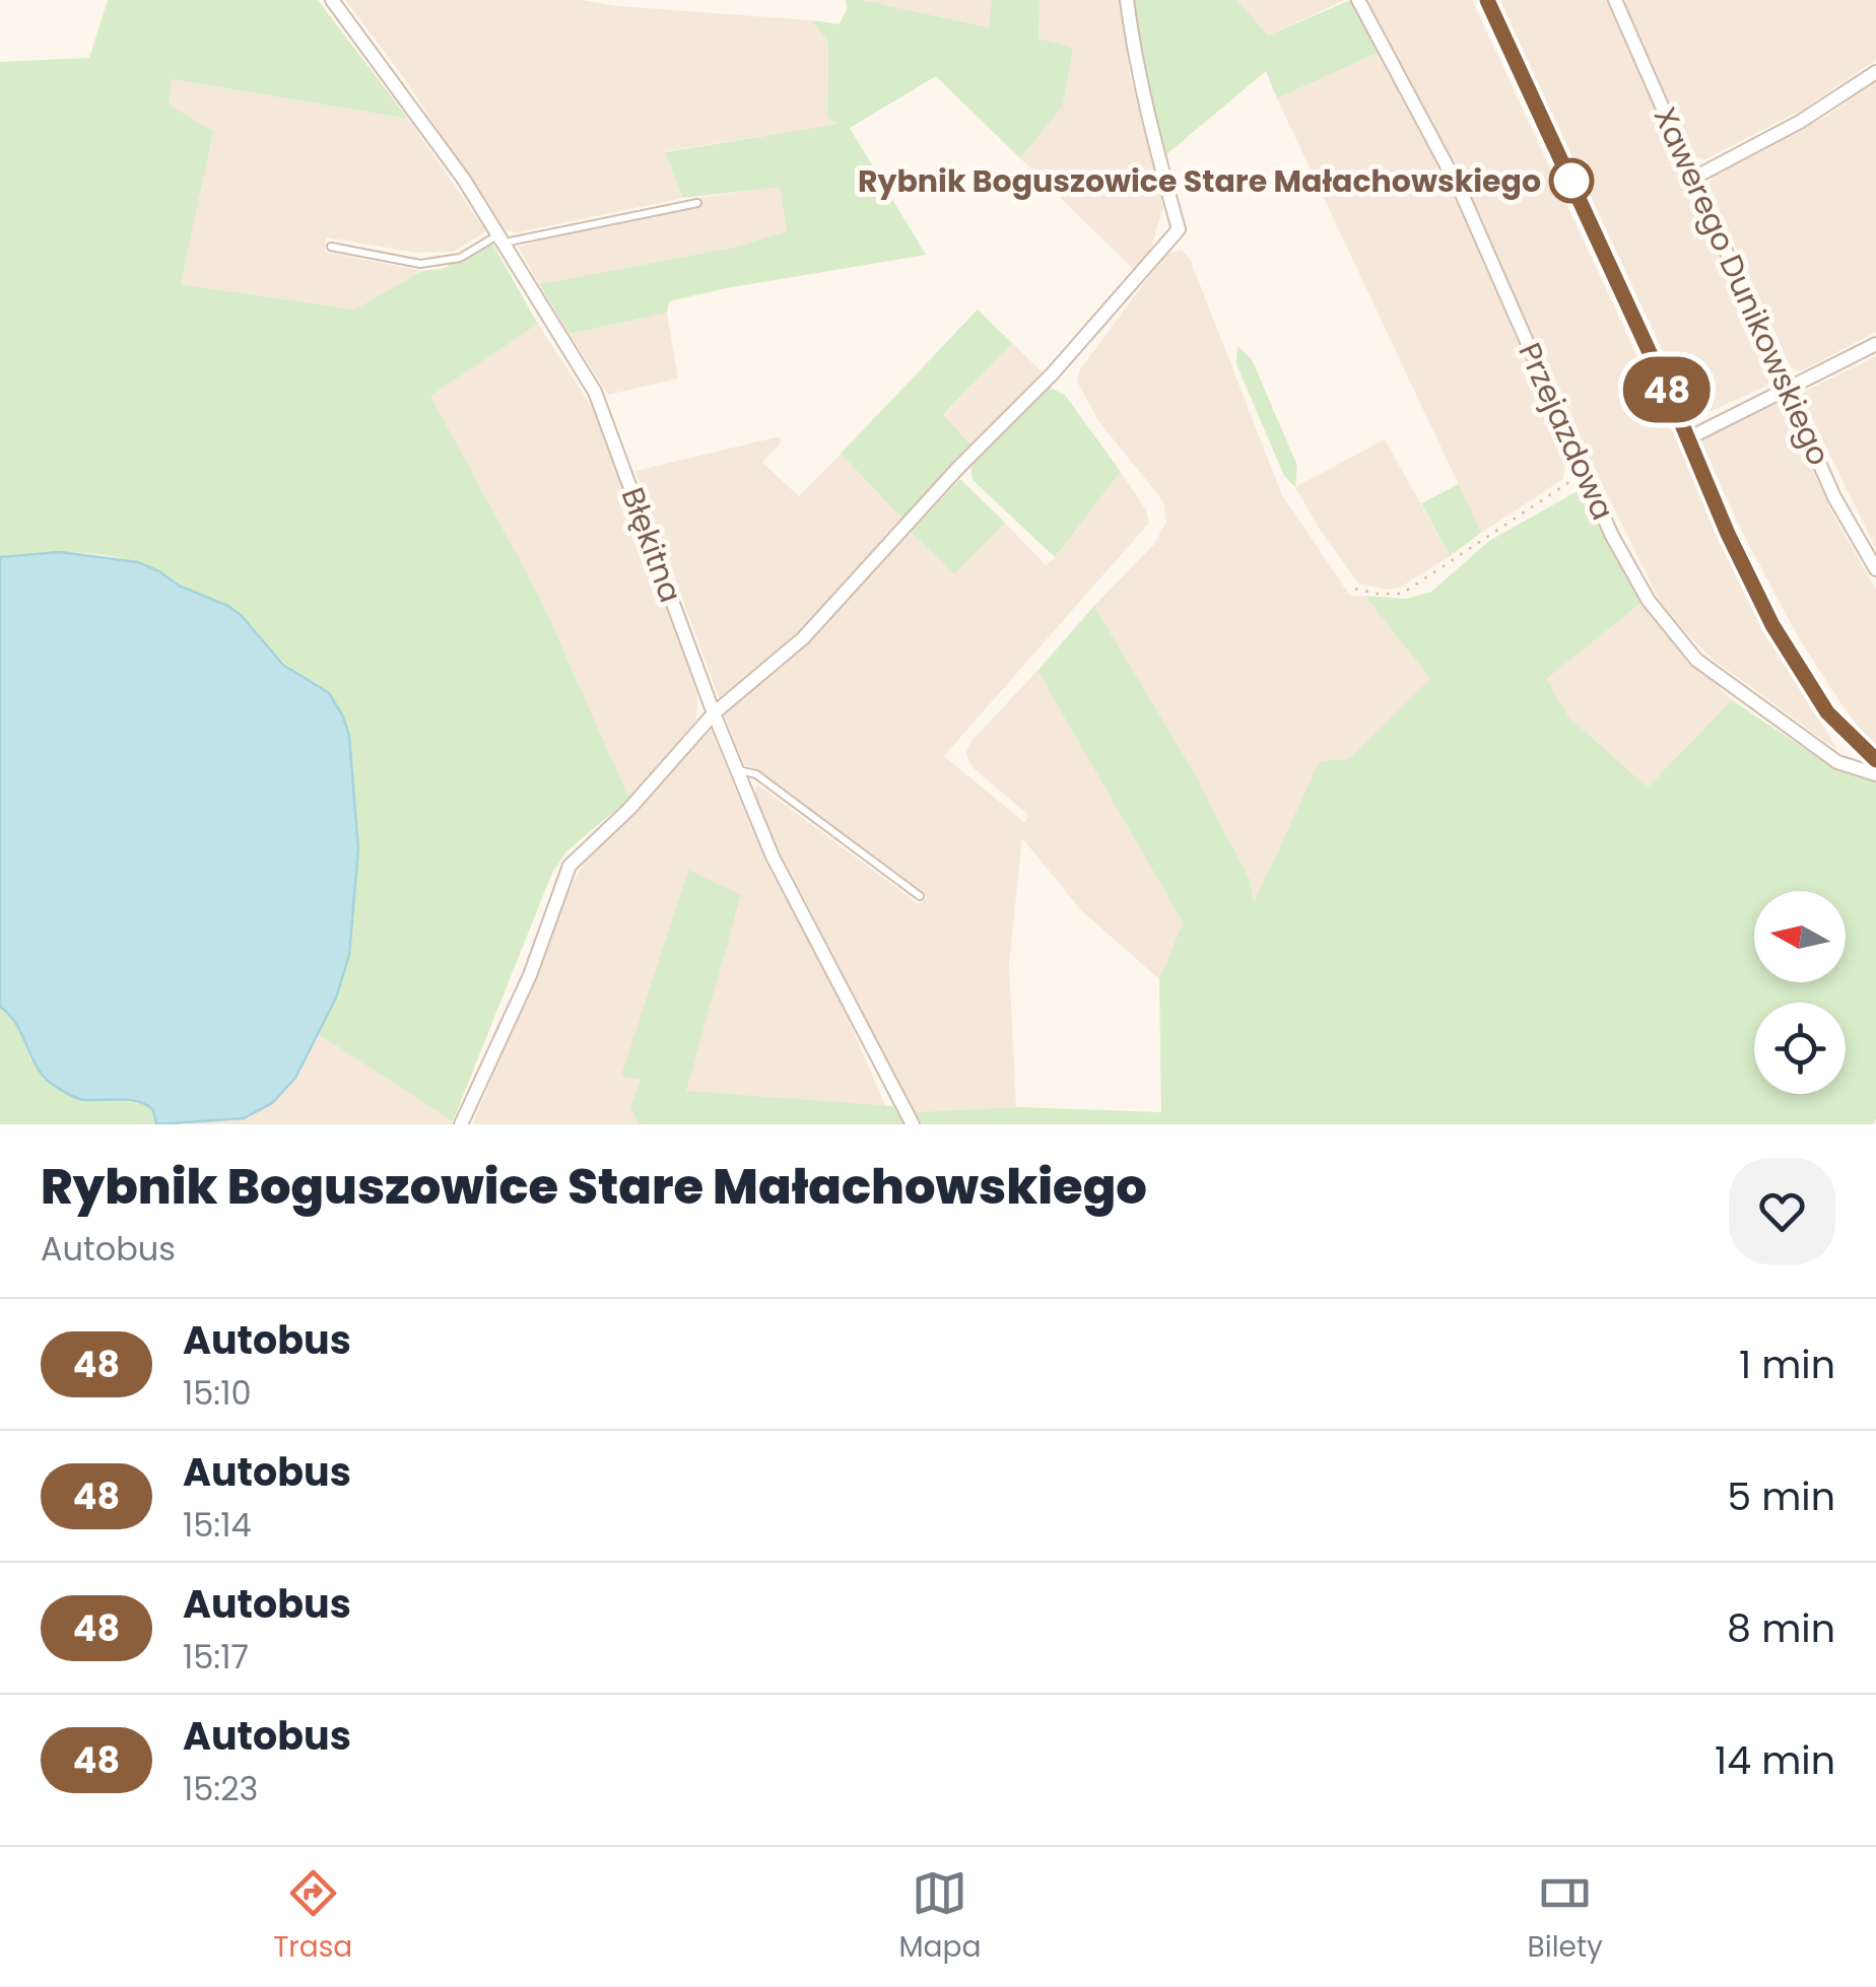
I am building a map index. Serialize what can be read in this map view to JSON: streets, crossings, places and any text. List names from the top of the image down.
{
  "streets": {
    "street": ["Xawerego Dunikowskiego", "Przejazdowa", "Błękitna"]
  },
  "places": ["Rybnik Boguszowice Stare Małachowskiego"],
  "lines": ["bus line 48"],
  "north": "left",
  "page": {
    "on_map": "48",
    "heading": ["Rybnik Boguszowice Stare Małachowskiego", "Autobus"],
    "list": [
      {
        "mark": "48",
        "name": "Autobus",
        "note": "15:10",
        "value": "1 min"
      },
      {
        "mark": "48",
        "name": "Autobus",
        "note": "15:14",
        "value": "5 min"
      },
      {
        "mark": "48",
        "name": "Autobus",
        "note": "15:17",
        "value": "8 min"
      },
      {
        "mark": "48",
        "name": "Autobus",
        "note": "15:23",
        "value": "14 min"
      }
    ],
    "tabs": ["Trasa", "Mapa", "Bilety"]
  }
}
